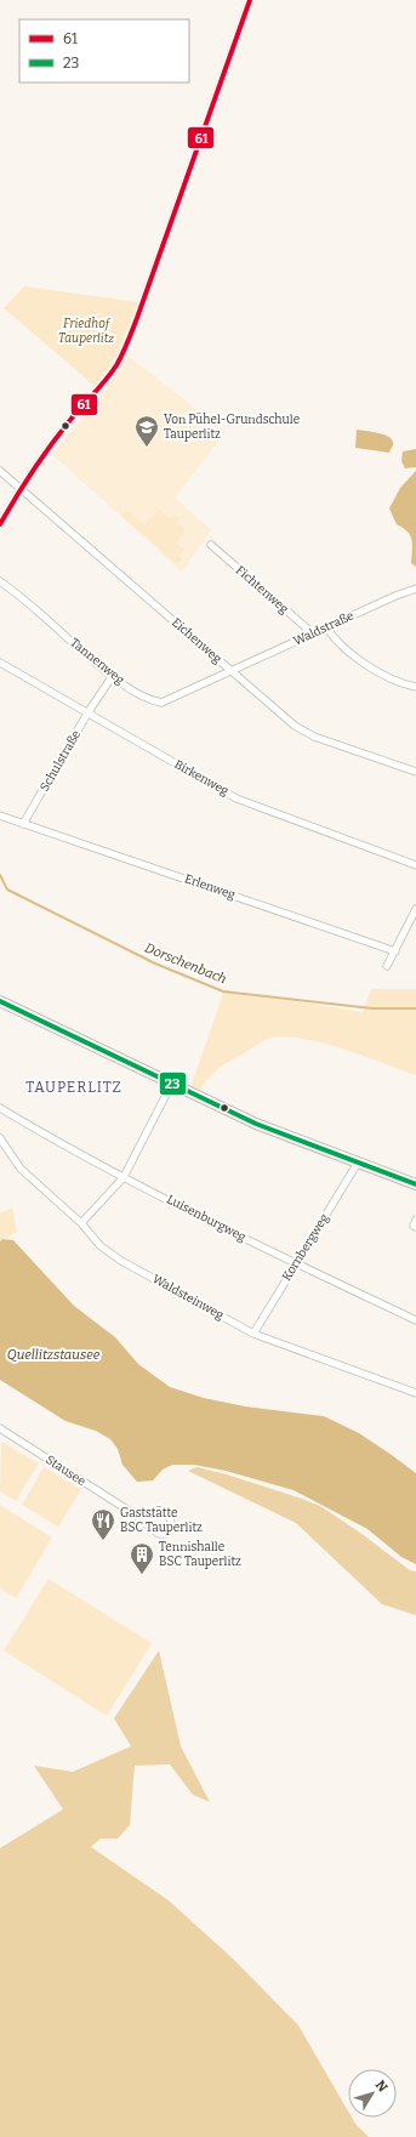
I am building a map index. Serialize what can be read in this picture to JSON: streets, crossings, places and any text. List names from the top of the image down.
{
  "streets": {
    "street": [
      "Fichtenweg",
      "Waldstraße",
      "Eichenweg",
      "Tannenweg",
      "Schulstraße",
      "Birkenweg",
      "Erlenweg",
      "Luisenburgweg",
      "Kornbergweg",
      "Waldsteinweg",
      "Stausee"
    ]
  },
  "crossings": [
    ["Fichtenweg", "Waldstraße"],
    ["Waldstraße", "Eichenweg"],
    ["Waldstraße", "Tannenweg"],
    ["Eichenweg", "Tannenweg"],
    ["Tannenweg", "Schulstraße"],
    ["Schulstraße", "Birkenweg"],
    ["Schulstraße", "Erlenweg"],
    ["Luisenburgweg", "Kornbergweg"],
    ["Kornbergweg", "Waldsteinweg"]
  ],
  "districts": ["TAUPERLITZ"],
  "water": ["Dorschenbach", "Quellitzstausee"],
  "parks": ["Friedhof Tauperlitz"],
  "places": {
    "school or university": ["Von Pühel-Grundschule Tauperlitz"],
    "restaurant": ["Gaststätte BSC Tauperlitz"],
    "building": ["Tennishalle BSC Tauperlitz"]
  },
  "lines": ["transit line 61", "transit line 23"],
  "legend": ["61", "23"],
  "north": "top right"
}
